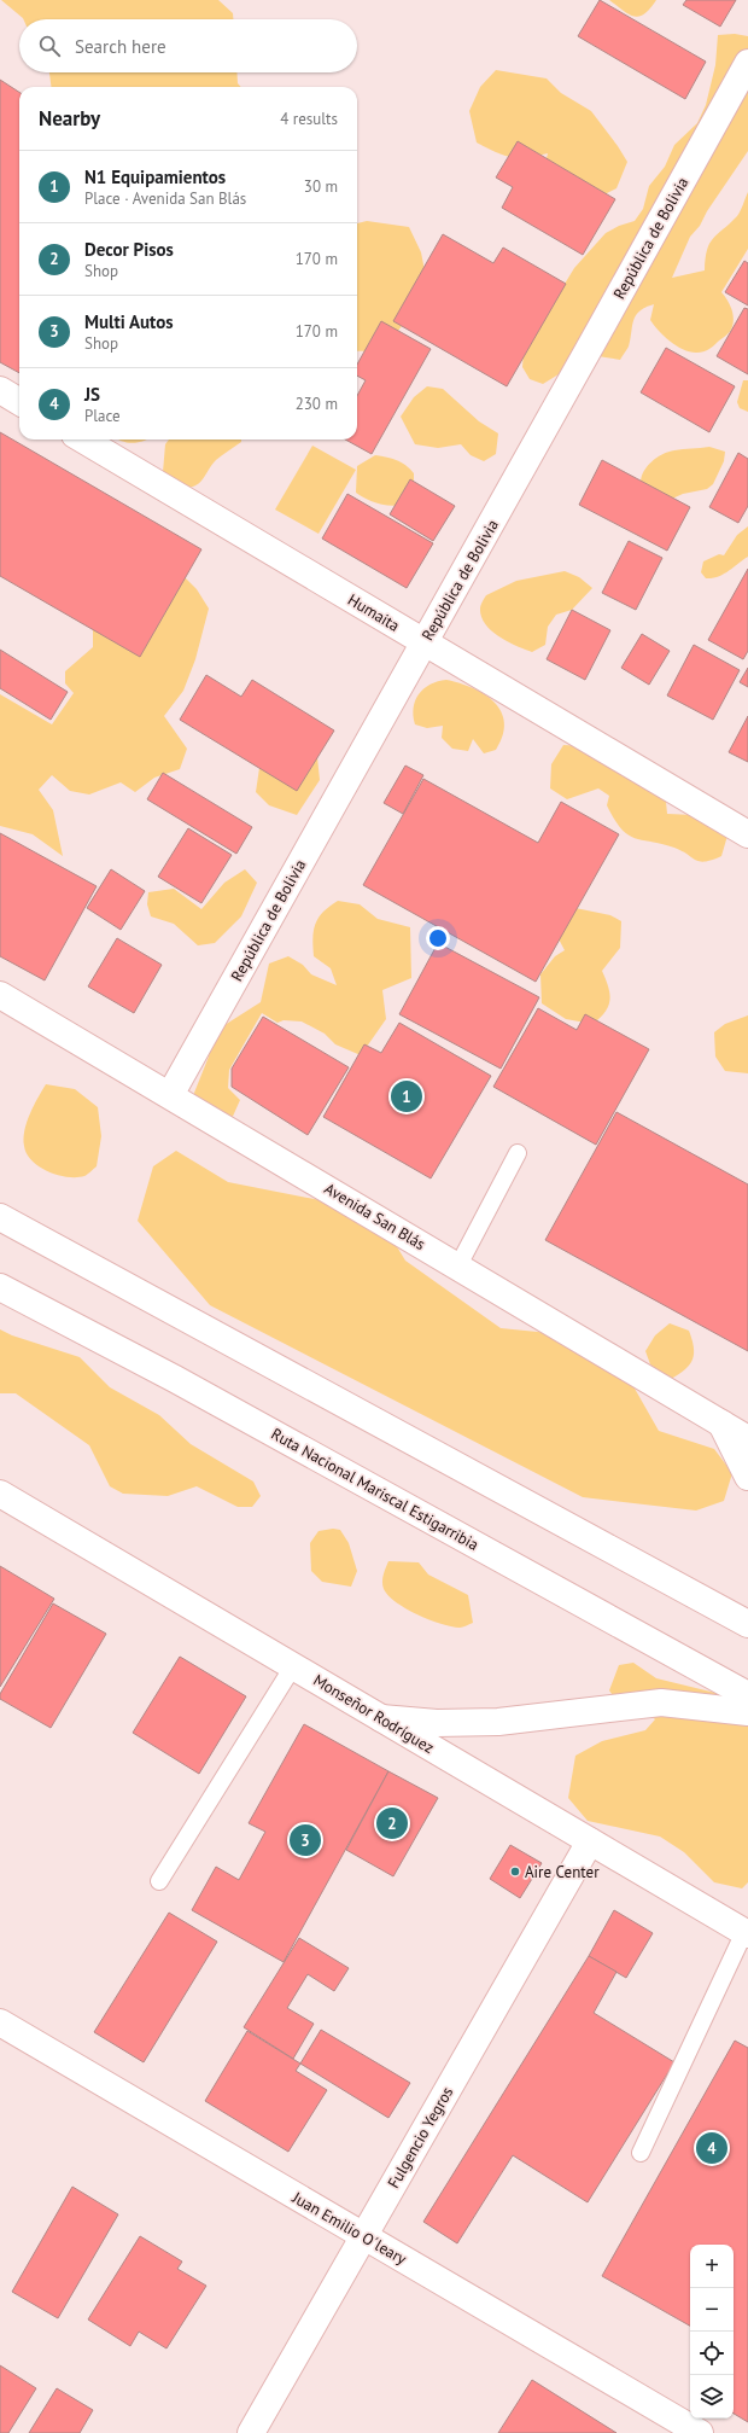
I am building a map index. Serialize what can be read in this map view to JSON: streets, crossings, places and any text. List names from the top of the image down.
{
  "streets": {
    "main road": [
      "República de Bolivia",
      "Humaita",
      "Avenida San Blás",
      "Ruta Nacional Mariscal Estigarribia",
      "Monseñor Rodríguez",
      "Fulgencio Yegros",
      "Juan Emilio O´leary"
    ]
  },
  "crossings": [
    ["República de Bolivia", "Humaita"],
    ["República de Bolivia", "Avenida San Blás"],
    ["Monseñor Rodríguez", "Fulgencio Yegros"],
    ["Fulgencio Yegros", "Juan Emilio O´leary"]
  ],
  "places": ["Aire Center"],
  "page": {
    "search": "Search here",
    "heading": ["Nearby", "4 results"],
    "list": [
      {
        "mark": "1",
        "name": "N1 Equipamientos",
        "note": "Place · Avenida San Blás",
        "value": "30 m"
      },
      {
        "mark": "2",
        "name": "Decor Pisos",
        "note": "Shop",
        "value": "170 m"
      },
      {
        "mark": "3",
        "name": "Multi Autos",
        "note": "Shop",
        "value": "170 m"
      },
      {
        "mark": "4",
        "name": "JS",
        "note": "Place",
        "value": "230 m"
      }
    ],
    "pins": [
      "1",
      "2",
      "3",
      "4"
    ],
    "map_buttons": ["+", "−"]
  }
}
